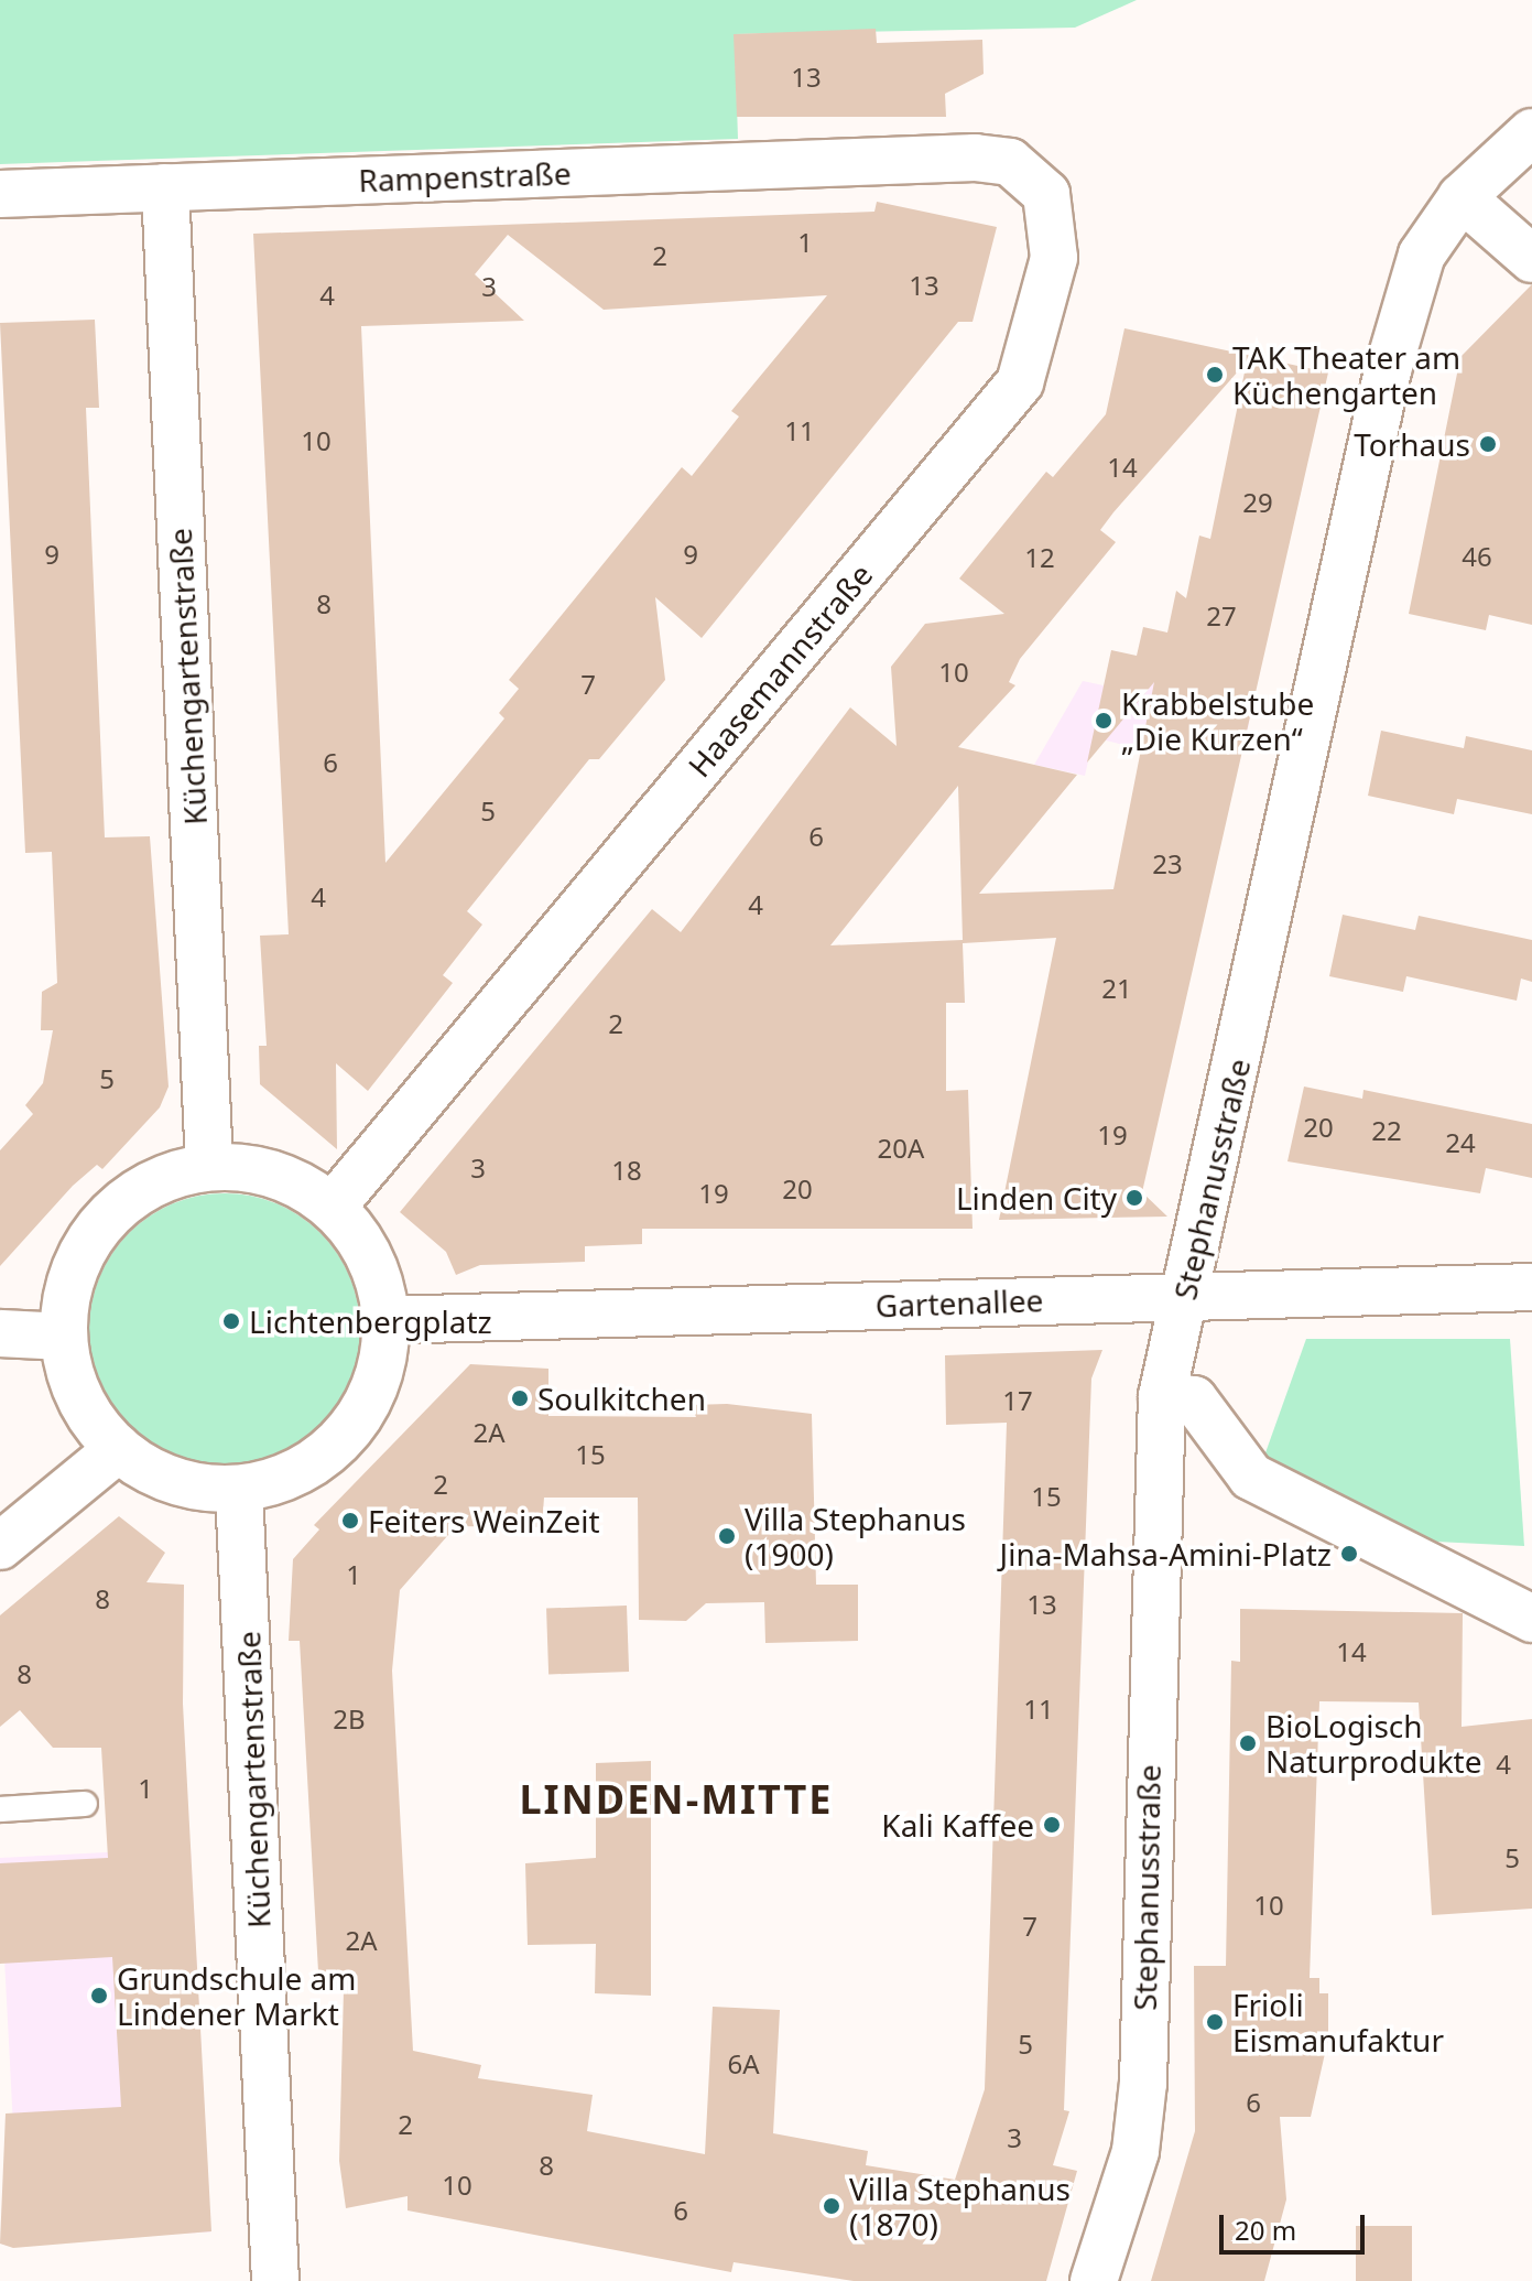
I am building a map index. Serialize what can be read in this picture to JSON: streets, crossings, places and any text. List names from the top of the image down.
{
  "streets": {
    "street": [
      "Rampenstraße",
      "Haasemannstraße",
      "Küchengartenstraße",
      "Stephanusstraße",
      "Gartenallee"
    ]
  },
  "crossings": [
    ["Rampenstraße", "Haasemannstraße"],
    ["Rampenstraße", "Küchengartenstraße"],
    ["Stephanusstraße", "Gartenallee"]
  ],
  "districts": ["LINDEN-MITTE"],
  "places": [
    "TAK Theater am Küchengarten",
    "Torhaus",
    "Krabbelstube „Die Kurzen“",
    "Linden City",
    "Lichtenbergplatz",
    "Soulkitchen",
    "Feiters WeinZeit",
    "Villa Stephanus (1900)",
    "Jina-Mahsa-Amini-Platz",
    "BioLogisch Naturprodukte",
    "Kali Kaffee",
    "Grundschule am Lindener Markt",
    "Frioli Eismanufaktur",
    "Villa Stephanus (1870)"
  ],
  "house_numbers": [
    "13",
    "1",
    "2",
    "13",
    "3",
    "4",
    "11",
    "10",
    "14",
    "29",
    "9",
    "9",
    "46",
    "12",
    "8",
    "27",
    "10",
    "7",
    "6",
    "5",
    "6",
    "23",
    "4",
    "4",
    "21",
    "2",
    "5",
    "20",
    "22",
    "19",
    "24",
    "20A",
    "3",
    "18",
    "20",
    "19",
    "17",
    "2A",
    "15",
    "2",
    "15",
    "1",
    "8",
    "13",
    "14",
    "8",
    "11",
    "2B",
    "4",
    "1",
    "5",
    "10",
    "7",
    "2A",
    "5",
    "6A",
    "6",
    "2",
    "3",
    "8",
    "10",
    "6"
  ],
  "scale_bar": "20 m"
}
